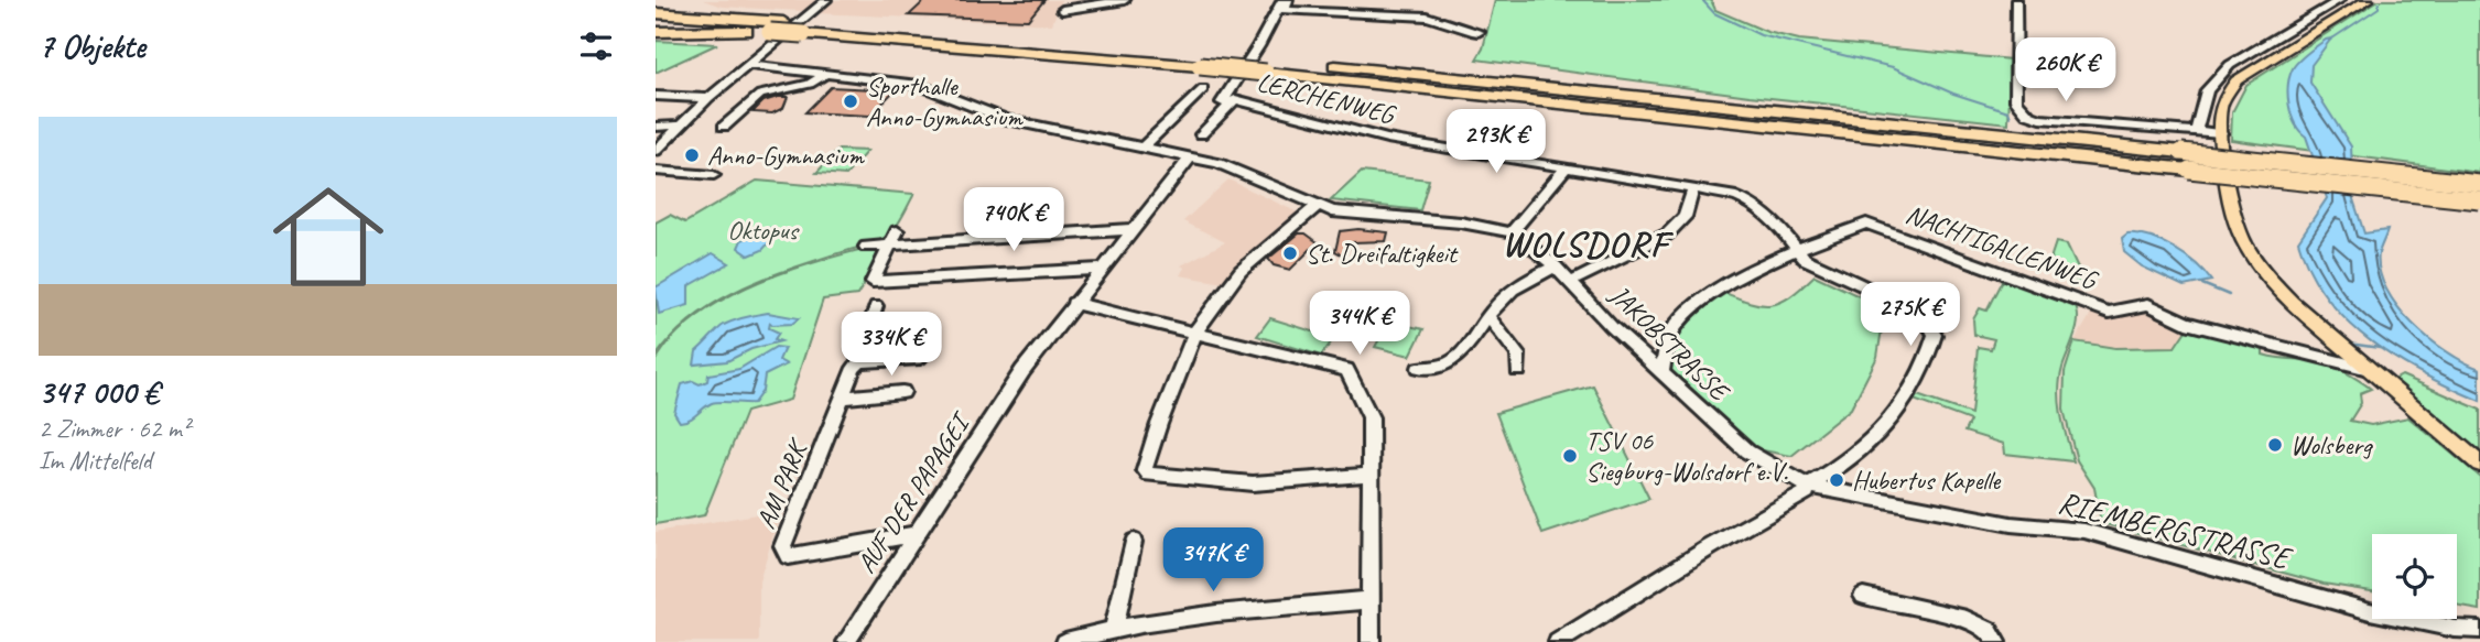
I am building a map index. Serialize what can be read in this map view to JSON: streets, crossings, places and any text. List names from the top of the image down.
{
  "streets": {
    "street": [
      "LERCHENWEG",
      "NACHTIGALLENWEG",
      "JAKOBSTRASSE",
      "AM PARK",
      "AUF DER PAPAGEI",
      "RIEMBERGSTRASSE"
    ]
  },
  "crossings": [
    ["LERCHENWEG", "NACHTIGALLENWEG"],
    ["LERCHENWEG", "JAKOBSTRASSE"],
    ["LERCHENWEG", "AUF DER PAPAGEI"],
    ["LERCHENWEG", "RIEMBERGSTRASSE"],
    ["NACHTIGALLENWEG", "JAKOBSTRASSE"],
    ["NACHTIGALLENWEG", "RIEMBERGSTRASSE"],
    ["JAKOBSTRASSE", "AUF DER PAPAGEI"],
    ["JAKOBSTRASSE", "RIEMBERGSTRASSE"],
    ["AM PARK", "AUF DER PAPAGEI"]
  ],
  "districts": ["WOLSDORF"],
  "parks": ["Oktopus"],
  "places": [
    "Sporthalle Anno-Gymnasium",
    "Anno-Gymnasium",
    "St. Dreifaltigkeit",
    "Wolsberg",
    "TSV 06 Siegburg-Wolsdorf e.V.",
    "Hubertus Kapelle"
  ],
  "page": {
    "heading": "7 Objekte",
    "price": [
      "260K €",
      "293K €",
      "740K €",
      "275K €",
      "344K €",
      "334K €",
      "347K €"
    ],
    "list": [
      {
        "name": "347 000 €",
        "note": "2 Zimmer · 62 m² · Im Mittelfeld"
      }
    ]
  }
}
